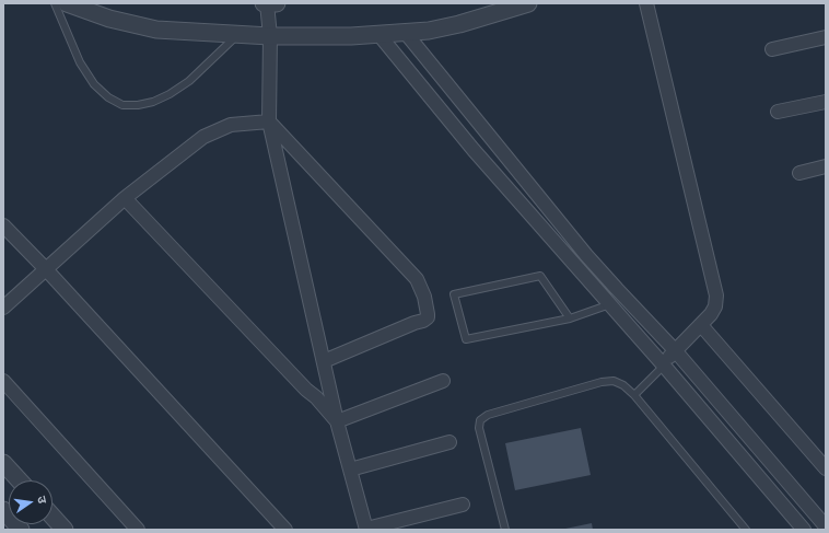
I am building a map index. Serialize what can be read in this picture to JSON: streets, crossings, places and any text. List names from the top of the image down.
{
  "north": "right"
}
